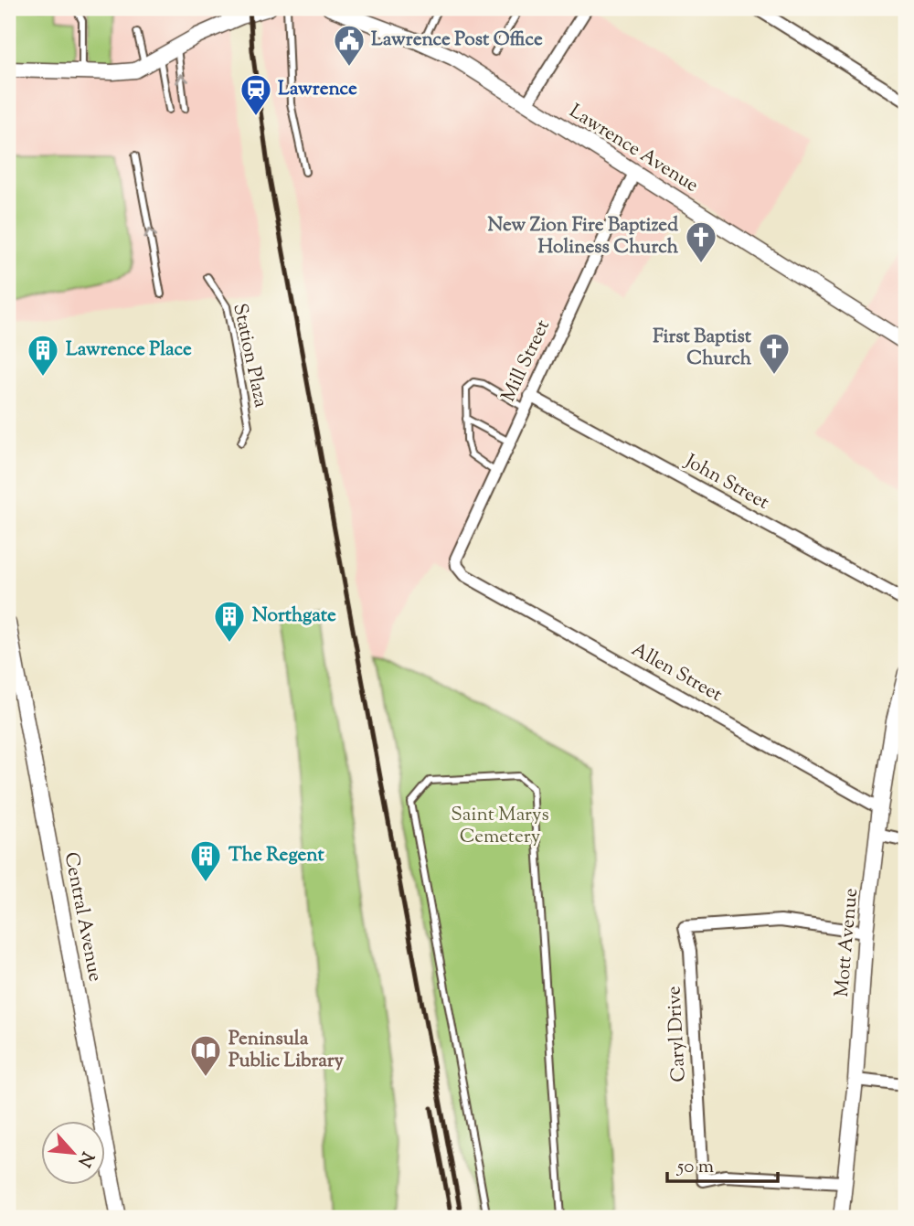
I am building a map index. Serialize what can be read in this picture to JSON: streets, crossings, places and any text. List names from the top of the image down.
{
  "streets": {
    "street": [
      "Lawrence Avenue",
      "Mill Street",
      "John Street",
      "Allen Street",
      "Central Avenue",
      "Mott Avenue",
      "Caryl Drive"
    ],
    "lane": ["Station Plaza"]
  },
  "crossings": [
    ["Lawrence Avenue", "Mill Street"],
    ["Mill Street", "John Street"],
    ["Mill Street", "Allen Street"],
    ["Allen Street", "Mott Avenue"],
    ["Mott Avenue", "Caryl Drive"]
  ],
  "parks": ["Saint Marys Cemetery"],
  "places": {
    "public building": ["Lawrence Post Office"],
    "station": ["Lawrence"],
    "church": ["New Zion Fire Baptized Holiness Church", "First Baptist Church"],
    "building": ["Lawrence Place", "Northgate", "The Regent"],
    "library": ["Peninsula Public Library"]
  },
  "scale_bar": "50 m",
  "north": "bottom right"
}
